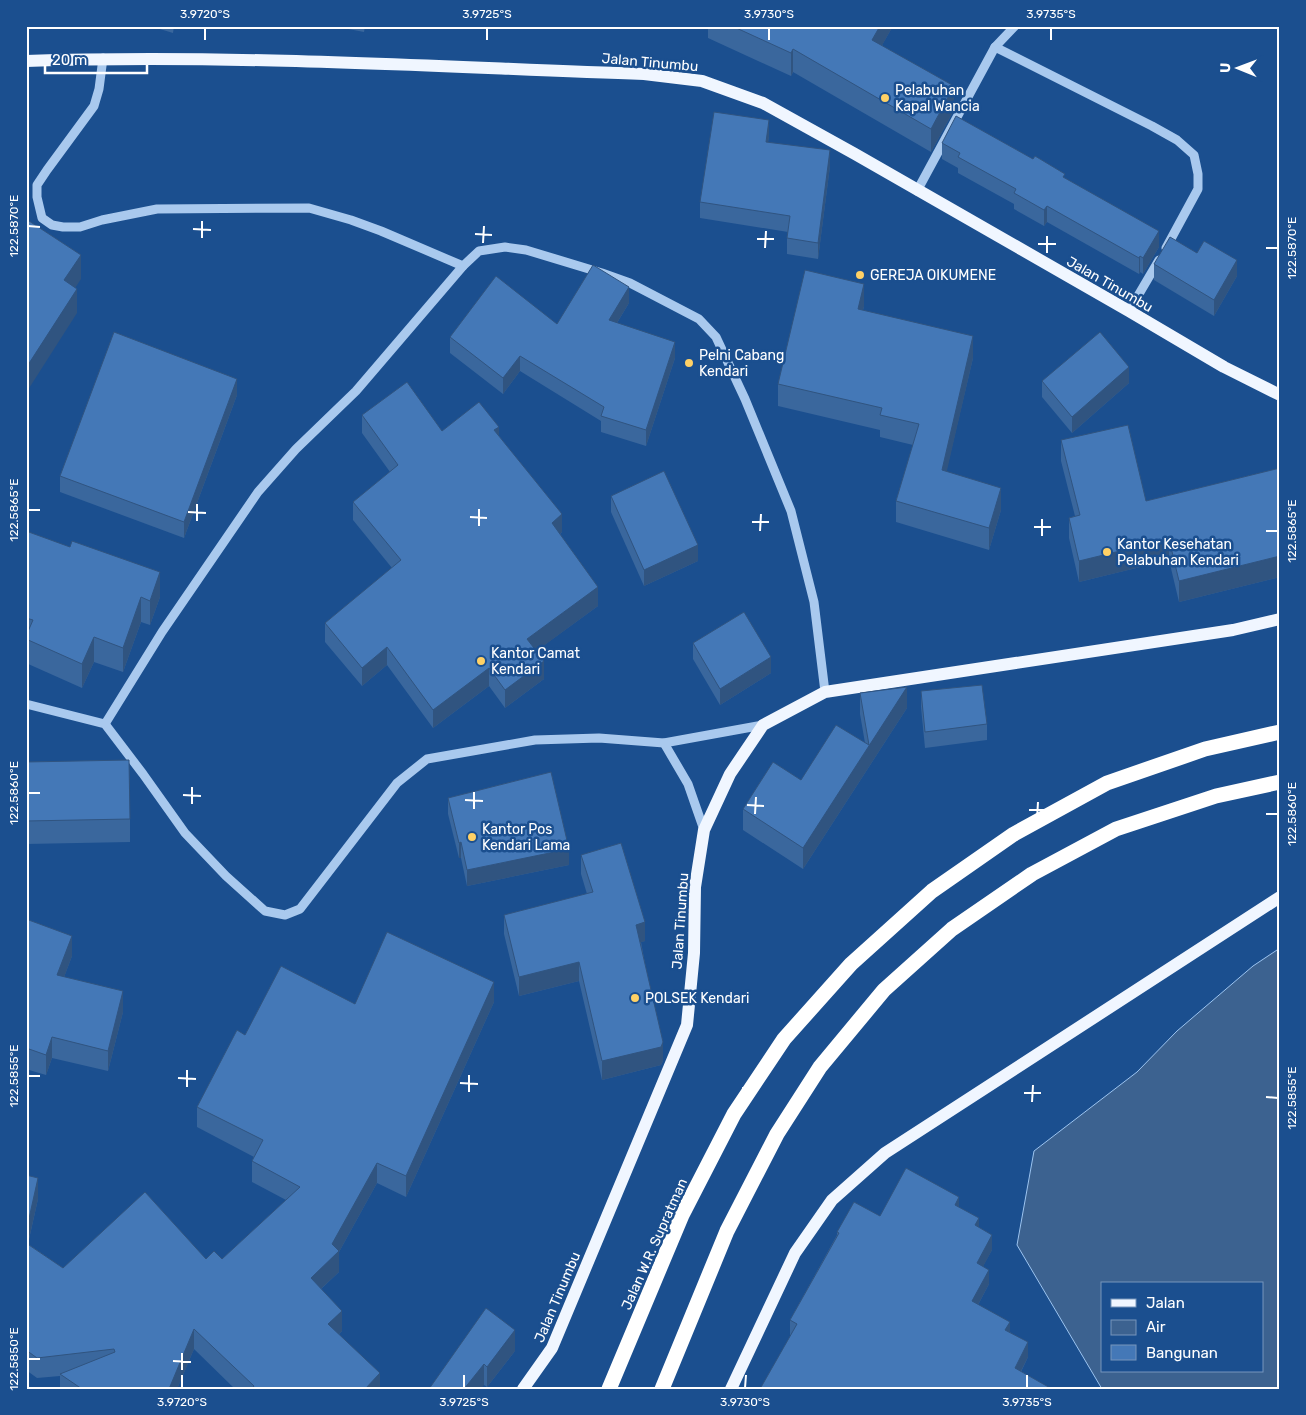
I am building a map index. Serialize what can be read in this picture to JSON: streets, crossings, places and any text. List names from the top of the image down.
{
  "streets": {
    "highway": ["Jalan W.R. Supratman"],
    "main road": ["Jalan Tinumbu"]
  },
  "places": [
    "Pelabuhan Kapal Wancia",
    "GEREJA OIKUMENE",
    "Pelni Cabang Kendari",
    "Kantor Kesehatan Pelabuhan Kendari",
    "Kantor Camat Kendari",
    "Kantor Pos Kendari Lama",
    "POLSEK Kendari"
  ],
  "legend": ["Jalan", "Air", "Bangunan"],
  "scale_bar": "20 m",
  "north": "left",
  "coordinates": [
    "3.9720°S",
    "3.9725°S",
    "3.9730°S",
    "3.9735°S",
    "122.5870°E",
    "122.5865°E",
    "122.5860°E",
    "122.5855°E",
    "122.5850°E"
  ]
}
